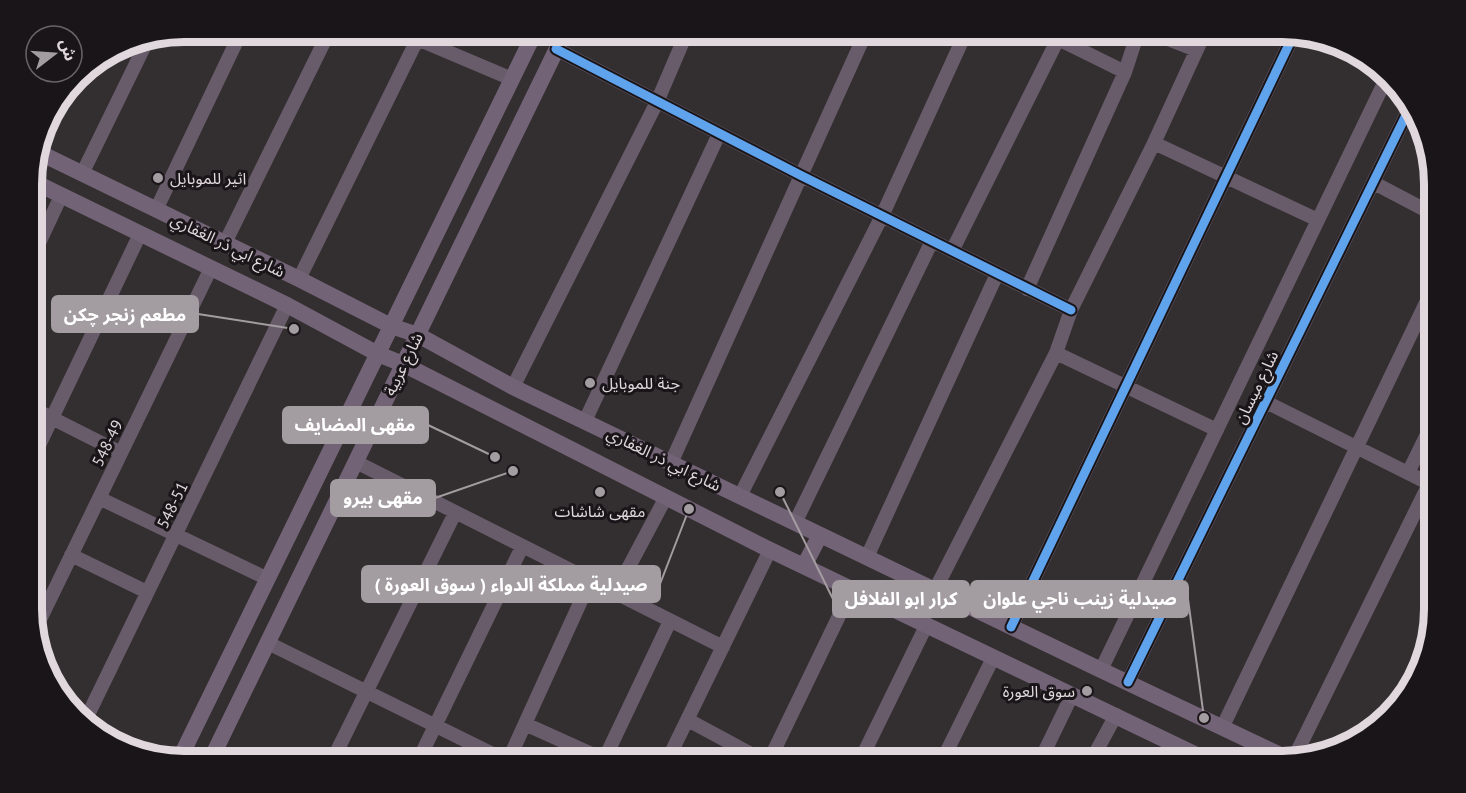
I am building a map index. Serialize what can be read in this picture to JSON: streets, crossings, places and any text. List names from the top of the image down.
{
  "streets": {
    "main road": ["شارع ابي ذر الغفاري", "شارع عربية"],
    "street": ["شارع ميسان", "548-49", "548-51"]
  },
  "crossings": [
    ["شارع ابي ذر الغفاري", "شارع عربية"],
    ["شارع ابي ذر الغفاري", "شارع ميسان"],
    ["شارع ابي ذر الغفاري", "548-49"],
    ["شارع ابي ذر الغفاري", "548-51"]
  ],
  "places": [
    "اثير للموبايل",
    "مطعم زنجر چكن",
    "جنة للموبايل",
    "مقهى المضايف",
    "مقهى بيرو",
    "مقهى شاشات",
    "كرار ابو الفلافل",
    "صيدلية مملكة الدواء ( سوق العورة )",
    "سوق العورة",
    "صيدلية زينب ناجي علوان"
  ],
  "north": "right"
}
